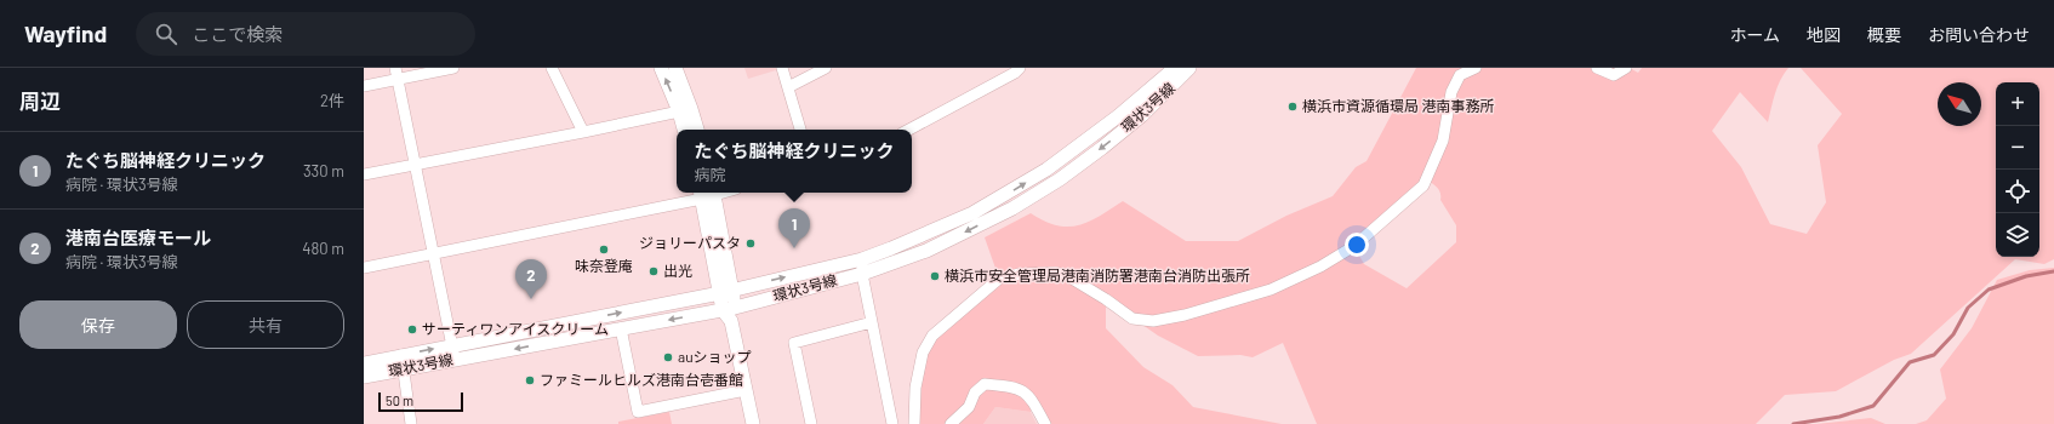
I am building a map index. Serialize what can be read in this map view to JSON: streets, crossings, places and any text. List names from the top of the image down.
{
  "streets": {
    "street": ["環状3号線"]
  },
  "places": [
    "横浜市資源循環局 港南事務所",
    "ジョリーパスタ",
    "味奈登庵",
    "出光",
    "横浜市安全管理局港南消防署港南台消防出張所",
    "サーティワンアイスクリーム",
    "auショップ",
    "ファミールヒルズ港南台壱番館"
  ],
  "scale_bar": "50 m",
  "north": "top left",
  "page": {
    "header": "Wayfind",
    "search": "ここで検索",
    "nav": [
      "ホーム",
      "地図",
      "概要",
      "お問い合わせ"
    ],
    "heading": ["周辺", "2件"],
    "map_buttons": ["+", "−"],
    "popup": ["たぐち脳神経クリニック", "病院"],
    "list": [
      {
        "mark": "1",
        "name": "たぐち脳神経クリニック",
        "note": "病院 · 環状3号線",
        "value": "330 m"
      },
      {
        "mark": "2",
        "name": "港南台医療モール",
        "note": "病院 · 環状3号線",
        "value": "480 m"
      }
    ],
    "pins": ["1", "2"],
    "buttons": ["保存", "共有"],
    "scale": "50 m"
  }
}
